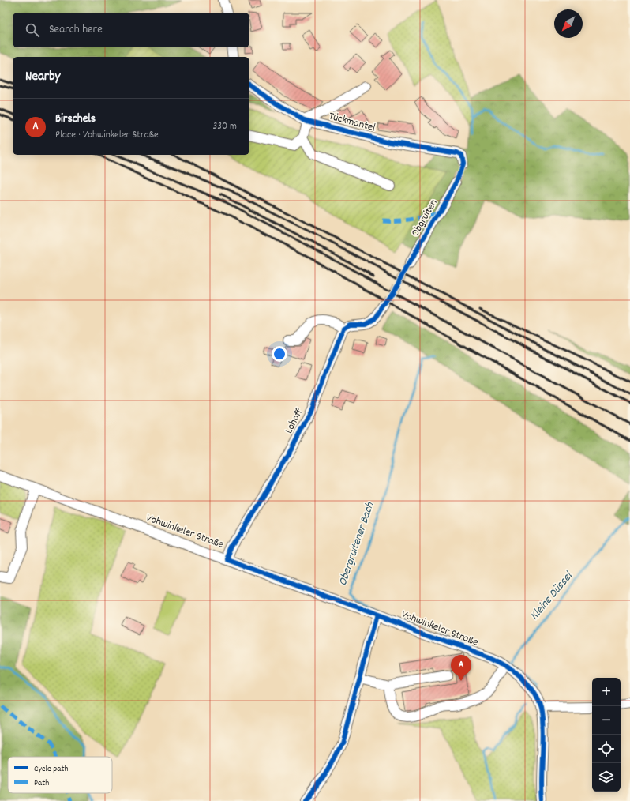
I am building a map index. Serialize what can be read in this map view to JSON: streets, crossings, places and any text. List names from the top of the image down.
{
  "streets": {
    "street": [
      "Tückmantel",
      "Obgruiten",
      "Lohoff",
      "Vohwinkeler Straße"
    ]
  },
  "crossings": [
    ["Lohoff", "Vohwinkeler Straße"]
  ],
  "water": ["Obergruitener Bach", "Kleine Düssel"],
  "legend": ["Cycle path", "Path"],
  "north": "bottom left",
  "page": {
    "search": "Search here",
    "heading": "Nearby",
    "list": [
      {
        "mark": "A",
        "name": "Birschels",
        "note": "Place · Vohwinkeler Straße",
        "value": "330 m"
      }
    ],
    "pins": "A",
    "map_buttons": ["+", "−"]
  }
}
